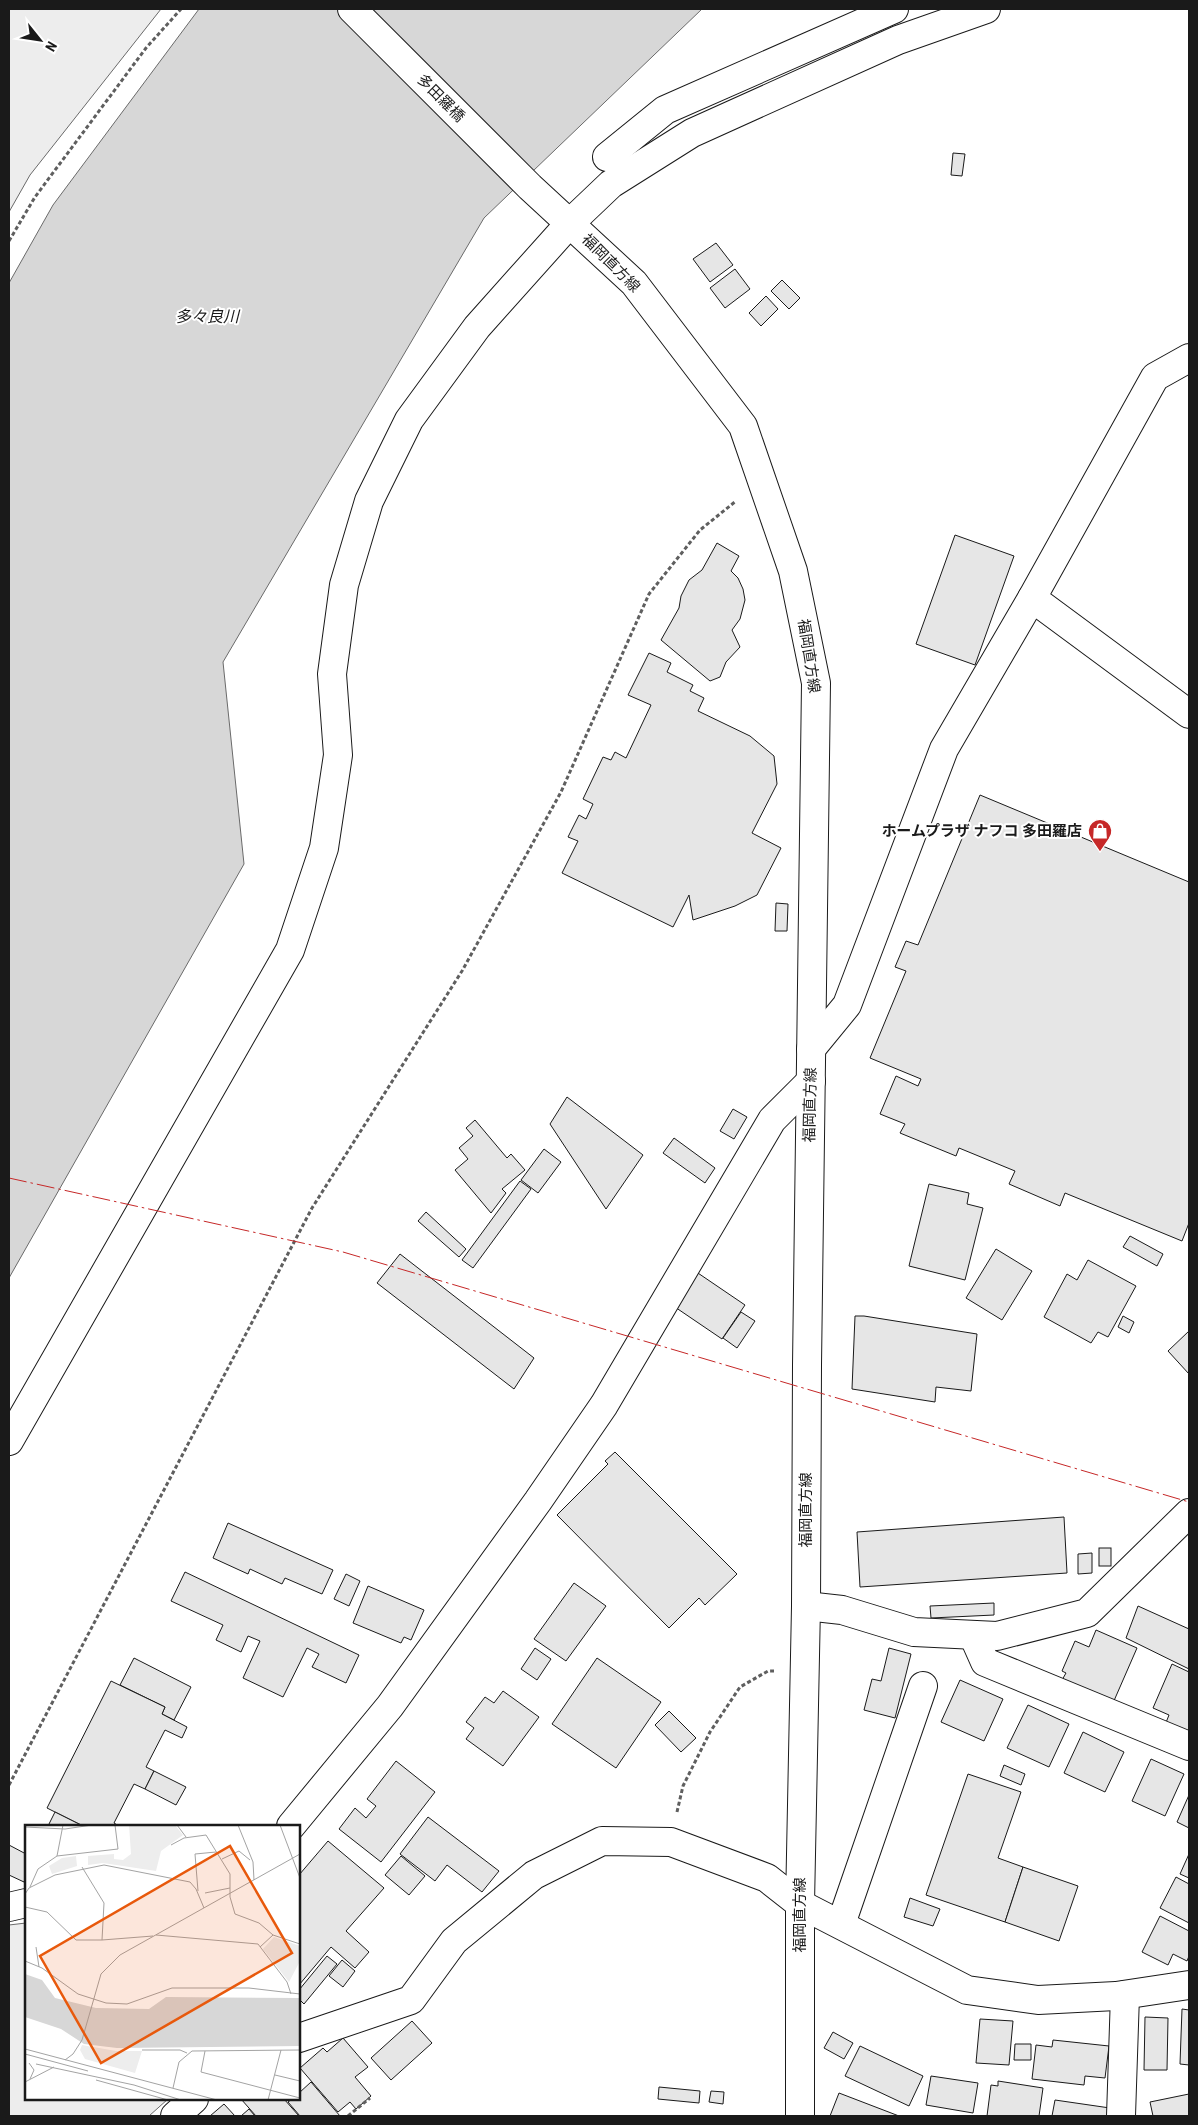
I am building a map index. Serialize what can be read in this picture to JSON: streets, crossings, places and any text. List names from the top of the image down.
{
  "streets": {
    "street": ["多田羅橋", "福岡直方線"]
  },
  "crossings": [
    ["多田羅橋", "福岡直方線"]
  ],
  "water": ["多々良川"],
  "places": {
    "shop": ["ホームプラザ ナフコ 多田羅店"]
  },
  "north": "bottom right"
}
